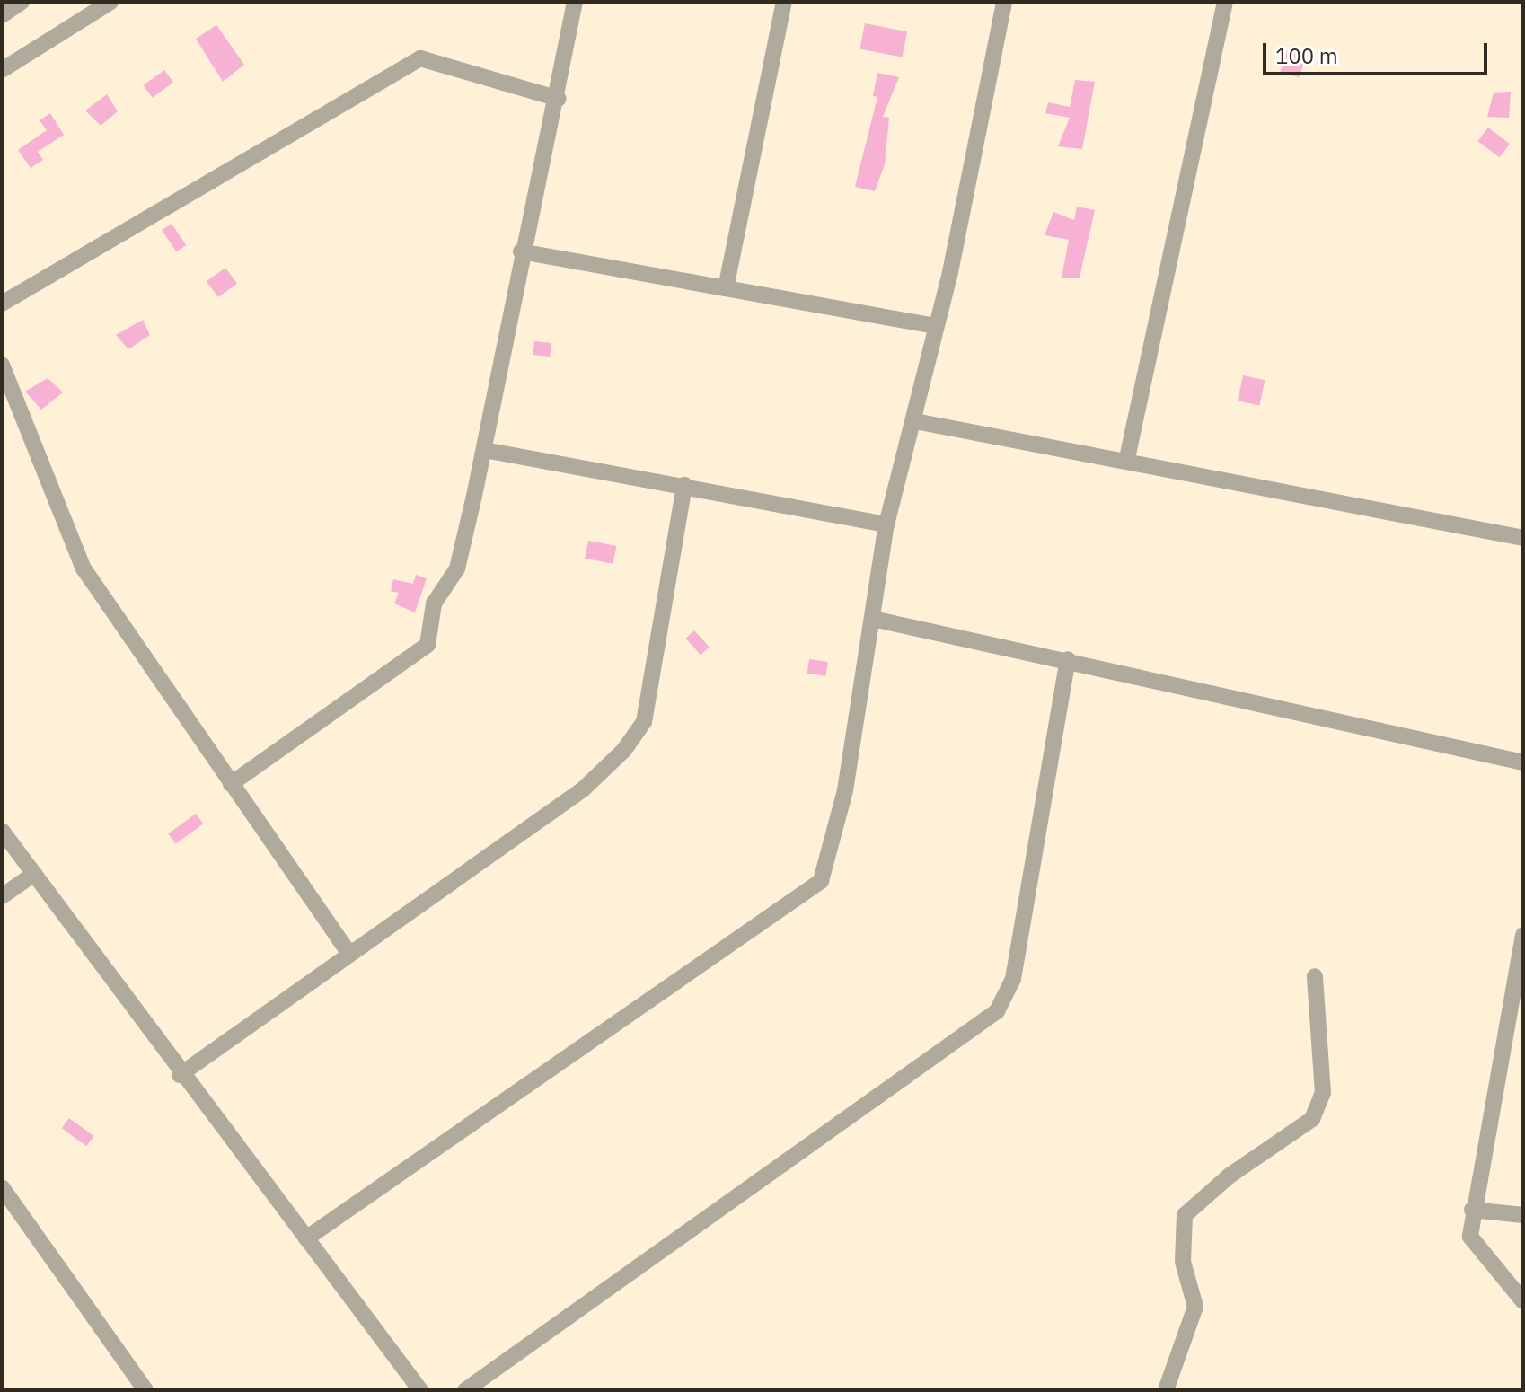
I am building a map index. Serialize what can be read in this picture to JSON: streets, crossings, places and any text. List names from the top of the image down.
{
  "scale_bar": "100 m"
}
